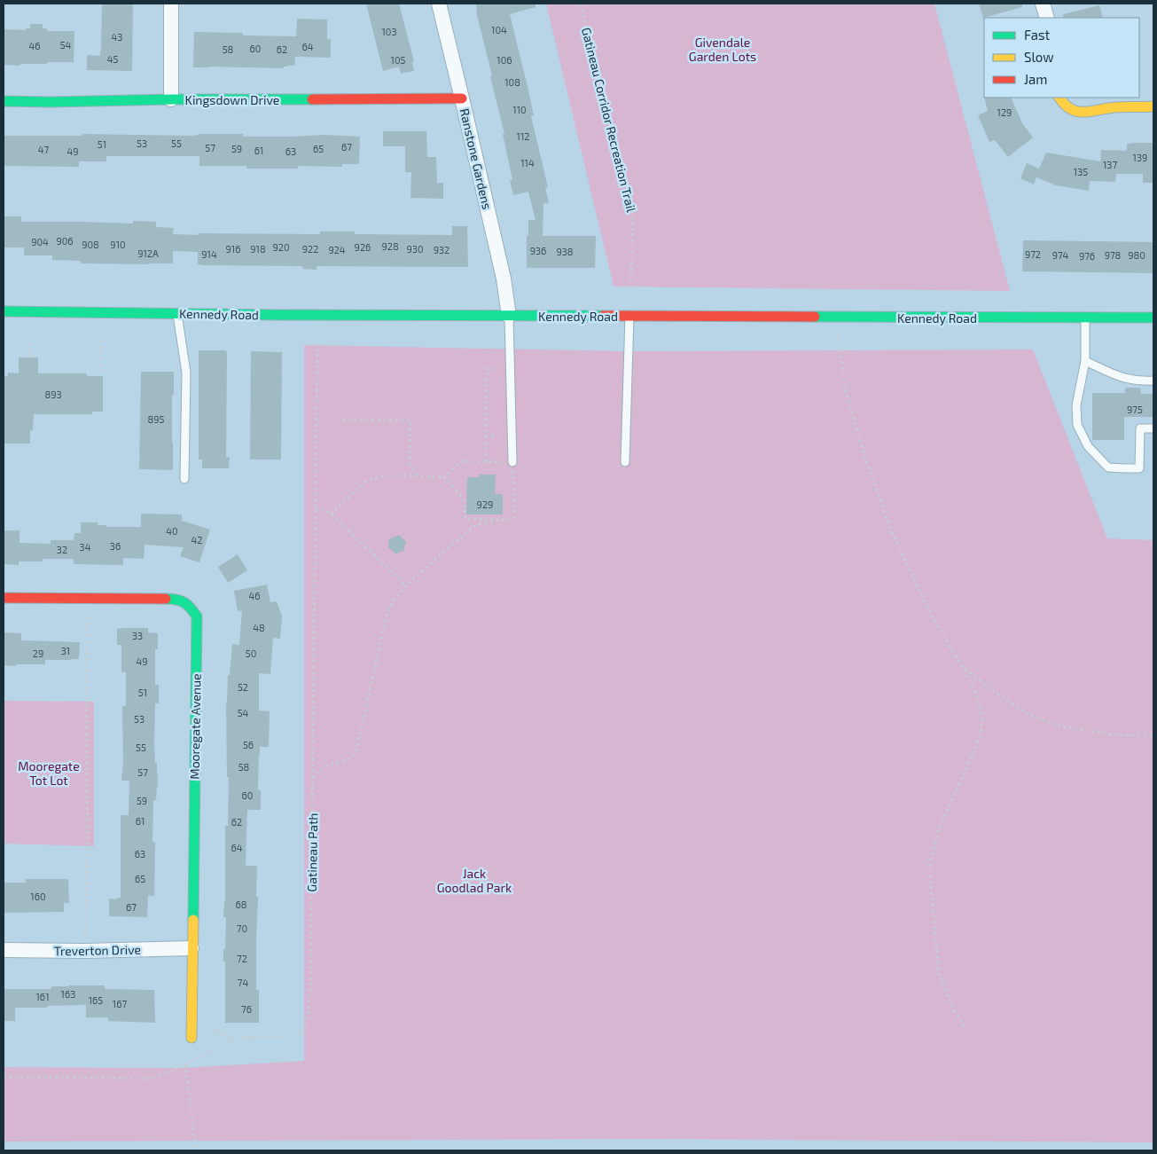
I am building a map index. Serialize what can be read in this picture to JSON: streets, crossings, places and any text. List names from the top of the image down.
{
  "streets": {
    "street": [
      "Kingsdown Drive",
      "Ranstone Gardens",
      "Kennedy Road",
      "Mooregate Avenue",
      "Treverton Drive"
    ],
    "path": ["Gatineau Corridor Recreation Trail", "Gatineau Path"]
  },
  "crossings": [
    ["Kingsdown Drive", "Ranstone Gardens"],
    ["Ranstone Gardens", "Kennedy Road"],
    ["Kennedy Road", "Gatineau Path"],
    ["Mooregate Avenue", "Treverton Drive"]
  ],
  "parks": ["Givendale Garden Lots", "Mooregate Tot Lot", "Jack Goodlad Park"],
  "house_numbers": [
    "104",
    "103",
    "43",
    "54",
    "46",
    "64",
    "60",
    "58",
    "62",
    "45",
    "105",
    "106",
    "108",
    "110",
    "129",
    "112",
    "53",
    "55",
    "51",
    "67",
    "57",
    "59",
    "65",
    "47",
    "61",
    "49",
    "63",
    "139",
    "114",
    "137",
    "135",
    "906",
    "904",
    "908",
    "910",
    "928",
    "920",
    "926",
    "916",
    "918",
    "922",
    "930",
    "924",
    "932",
    "936",
    "938",
    "912A",
    "914",
    "972",
    "974",
    "978",
    "980",
    "976",
    "893",
    "975",
    "895",
    "929",
    "40",
    "42",
    "36",
    "34",
    "32",
    "46",
    "48",
    "33",
    "31",
    "29",
    "50",
    "49",
    "52",
    "51",
    "54",
    "53",
    "56",
    "55",
    "58",
    "57",
    "60",
    "59",
    "61",
    "62",
    "64",
    "63",
    "65",
    "160",
    "68",
    "67",
    "70",
    "72",
    "74",
    "163",
    "161",
    "165",
    "167",
    "76"
  ],
  "legend": ["Fast", "Slow", "Jam"]
}
